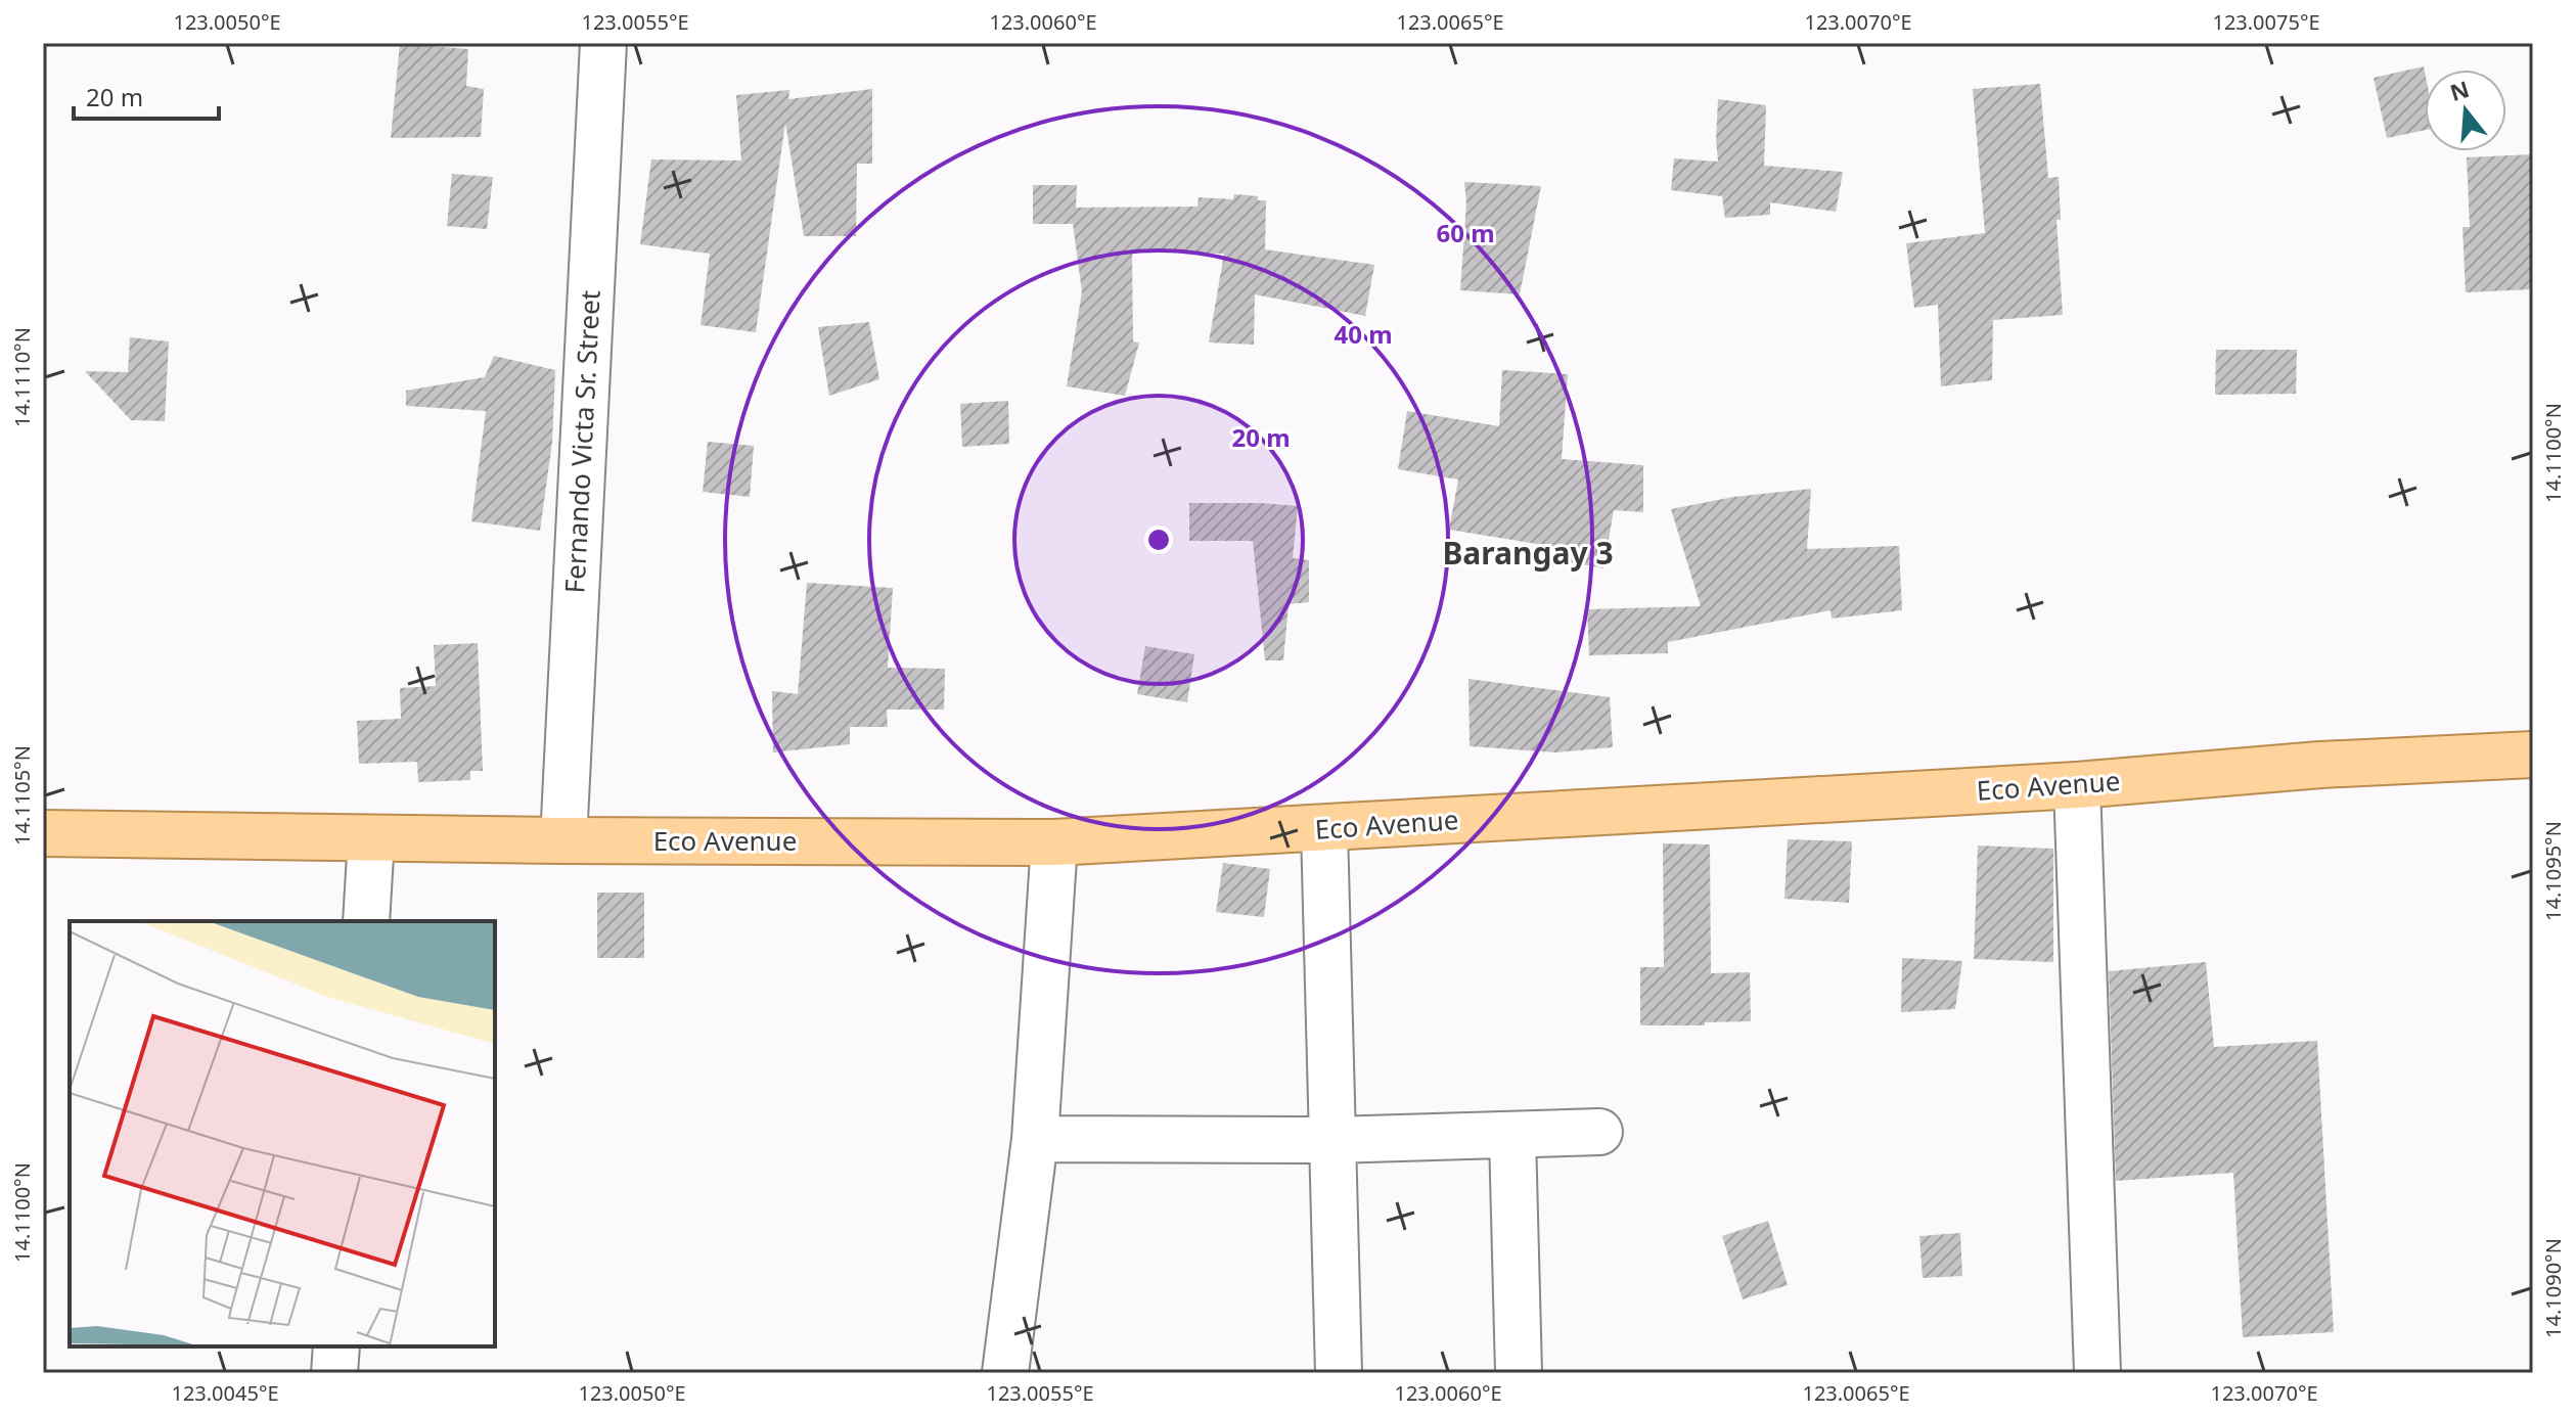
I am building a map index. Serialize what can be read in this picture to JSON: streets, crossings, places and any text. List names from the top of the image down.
{
  "streets": {
    "main road": ["Eco Avenue"],
    "street": ["Fernando Victa Sr. Street"]
  },
  "crossings": [
    ["Fernando Victa Sr. Street", "Eco Avenue"]
  ],
  "districts": ["Barangay 3"],
  "scale_bar": "20 m",
  "north": "top",
  "coordinates": [
    "123.0050°E",
    "123.0055°E",
    "123.0060°E",
    "123.0065°E",
    "123.0070°E",
    "123.0075°E",
    "14.1110°N",
    "14.1100°N",
    "14.1105°N",
    "14.1095°N",
    "14.1090°N",
    "123.0045°E"
  ],
  "rings": ["60 m", "40 m", "20 m"]
}
